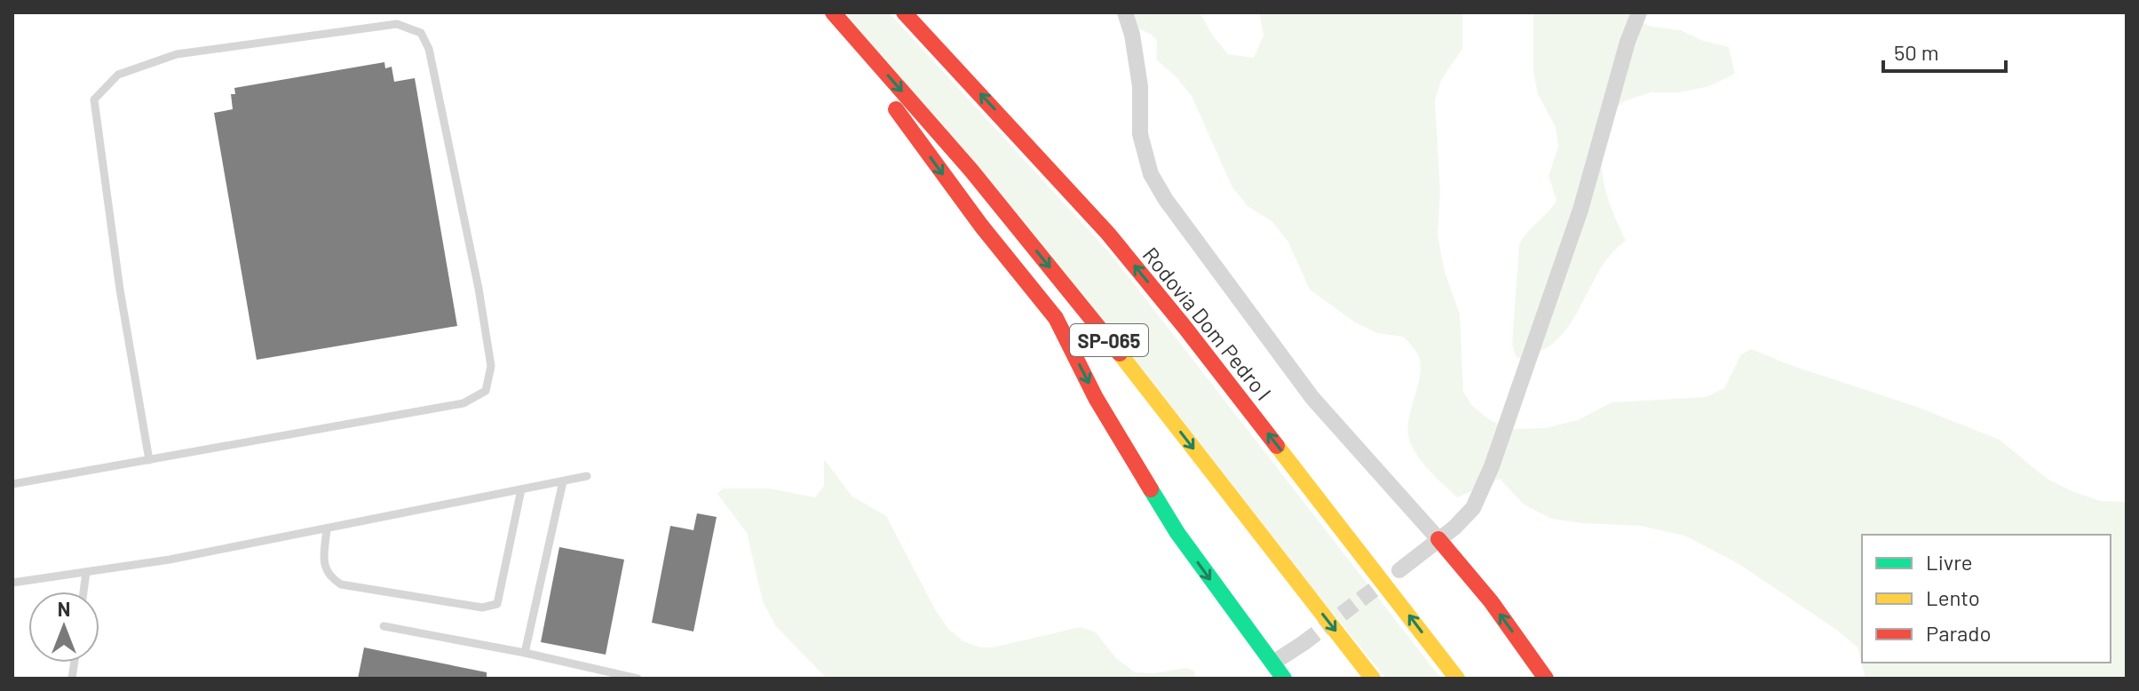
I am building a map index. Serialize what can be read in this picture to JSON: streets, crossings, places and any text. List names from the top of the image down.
{
  "streets": {
    "highway": ["Rodovia Dom Pedro I", "SP-065"]
  },
  "legend": ["Livre", "Lento", "Parado"],
  "scale_bar": "50 m",
  "north": "top"
}
